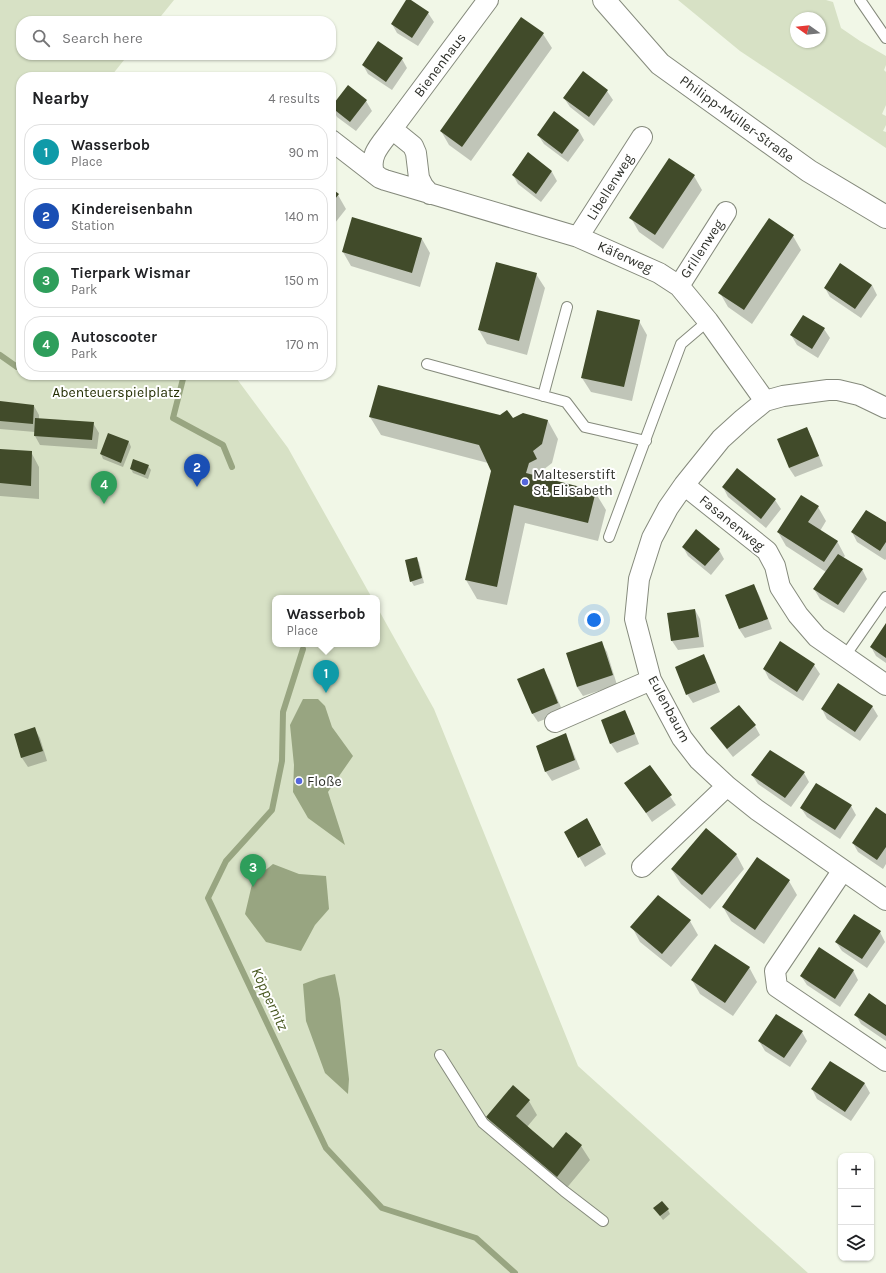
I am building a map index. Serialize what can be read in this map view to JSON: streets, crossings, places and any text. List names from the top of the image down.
{
  "streets": {
    "street": [
      "Bienenhaus",
      "Philipp-Müller-Straße",
      "Libellenweg",
      "Grillenweg",
      "Käferweg",
      "Fasanenweg",
      "Eulenbaum"
    ]
  },
  "crossings": [
    ["Libellenweg", "Käferweg"],
    ["Grillenweg", "Käferweg"],
    ["Käferweg", "Eulenbaum"],
    ["Fasanenweg", "Eulenbaum"]
  ],
  "water": ["Köppernitz"],
  "parks": ["Abenteuerspielplatz"],
  "places": ["Malteserstift St. Elisabeth", "Floße"],
  "north": "left",
  "page": {
    "search": "Search here",
    "heading": ["Nearby", "4 results"],
    "list": [
      {
        "mark": "1",
        "name": "Wasserbob",
        "note": "Place",
        "value": "90 m"
      },
      {
        "mark": "2",
        "name": "Kindereisenbahn",
        "note": "Station",
        "value": "140 m"
      },
      {
        "mark": "3",
        "name": "Tierpark Wismar",
        "note": "Park",
        "value": "150 m"
      },
      {
        "mark": "4",
        "name": "Autoscooter",
        "note": "Park",
        "value": "170 m"
      }
    ],
    "pins": [
      "2",
      "4",
      "1",
      "3"
    ],
    "popup": ["Wasserbob", "Place"],
    "map_buttons": ["+", "−"]
  }
}
